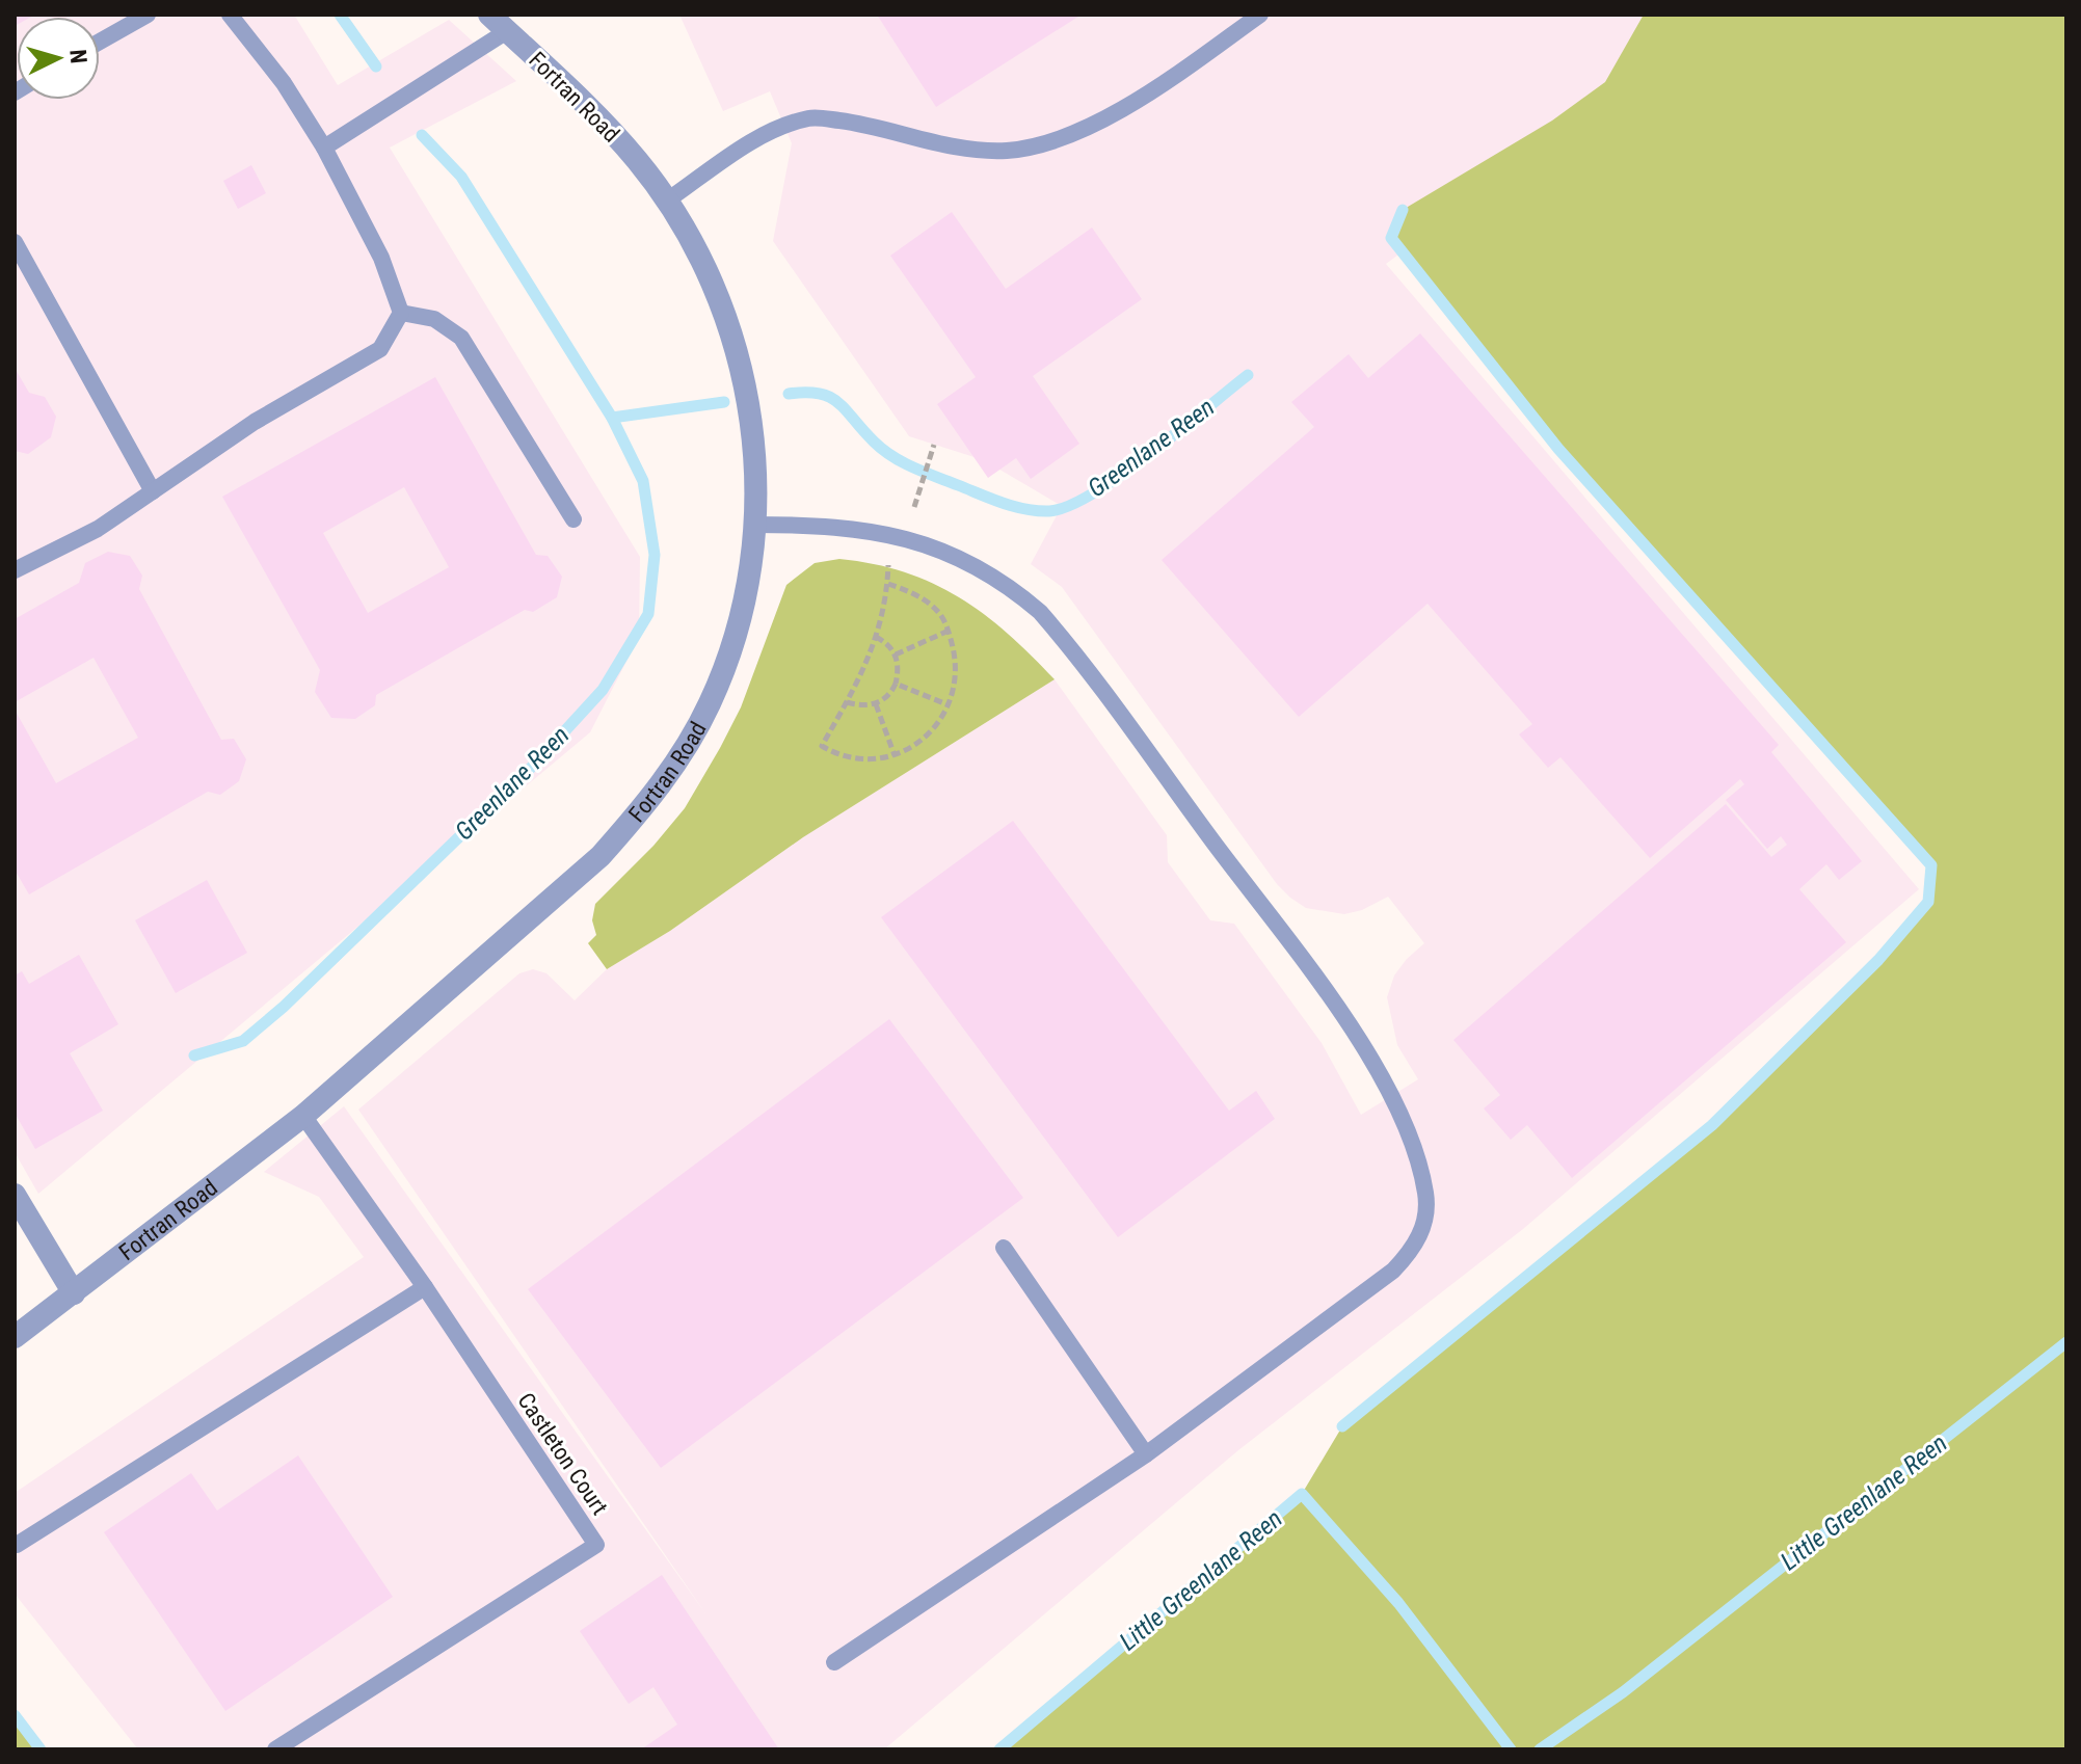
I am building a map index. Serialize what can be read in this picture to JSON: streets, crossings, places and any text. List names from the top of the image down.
{
  "streets": {
    "street": ["Fortran Road"],
    "lane": ["Castleton Court"]
  },
  "crossings": [
    ["Fortran Road", "Castleton Court"]
  ],
  "water": ["Greenlane Reen", "Little Greenlane Reen"],
  "north": "right"
}
